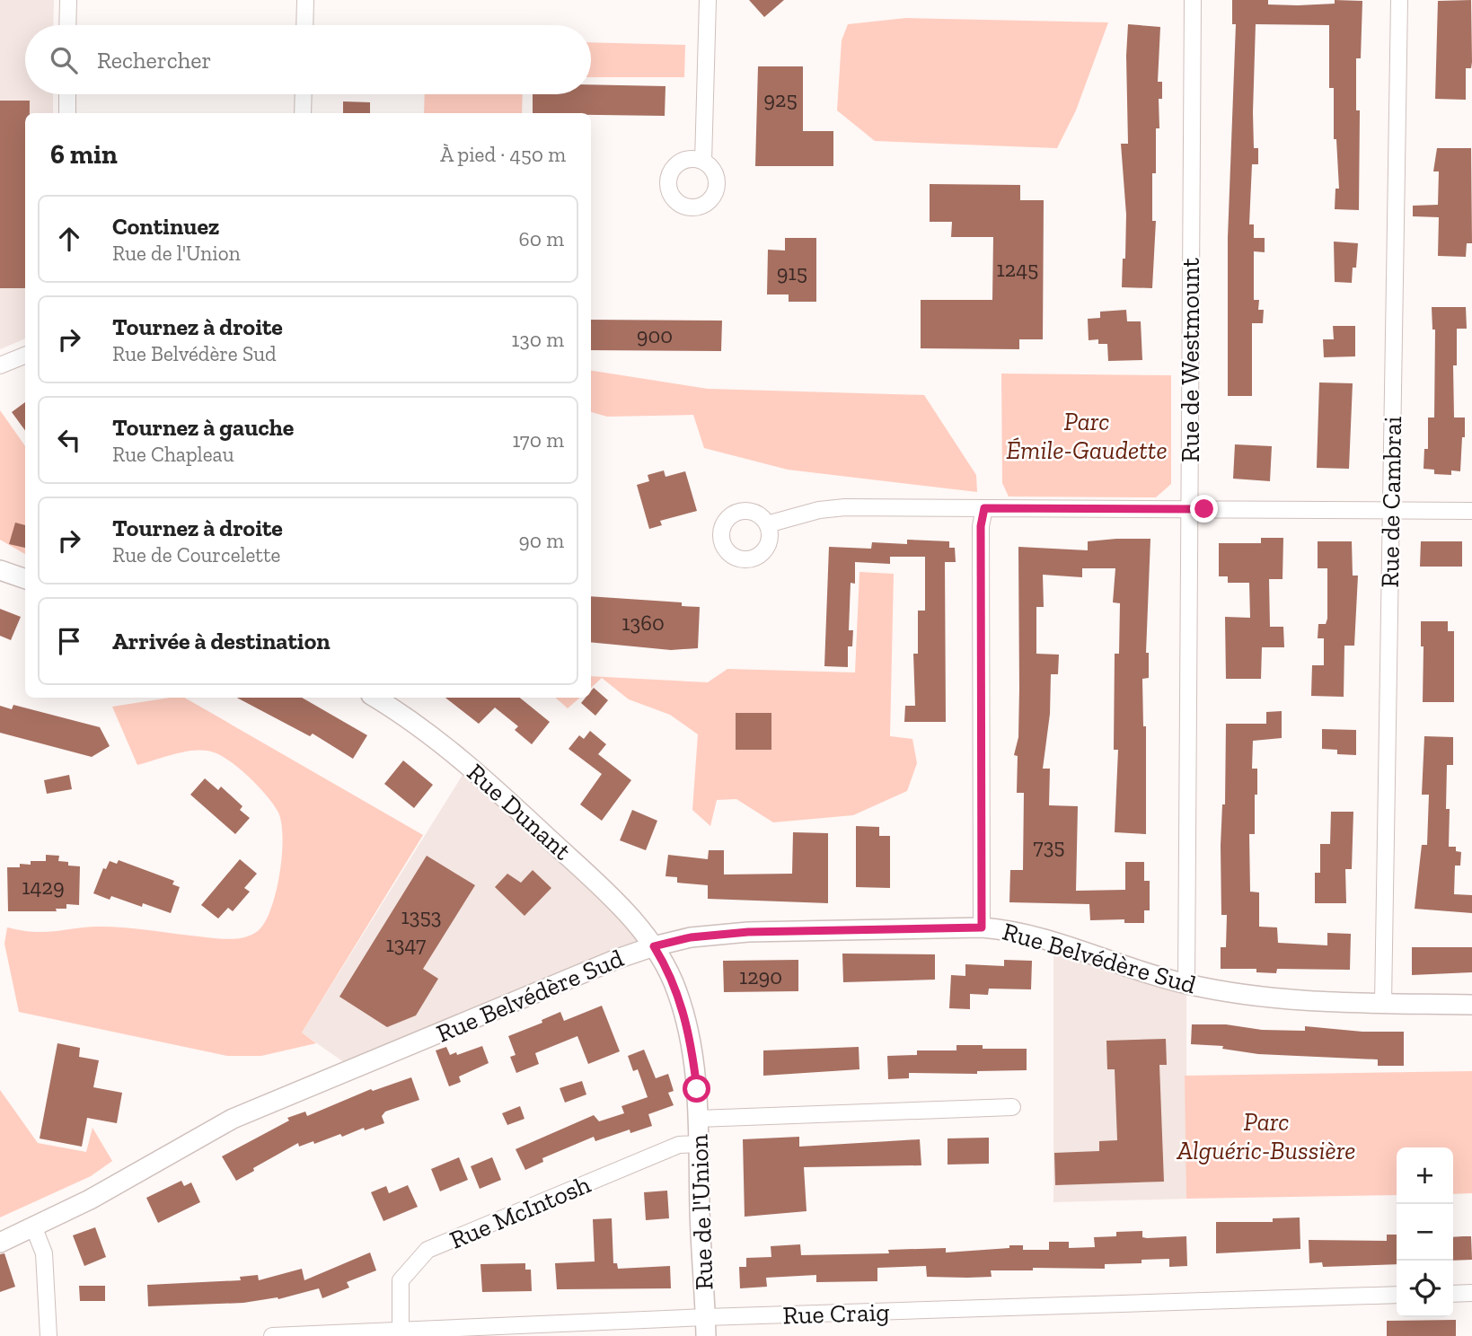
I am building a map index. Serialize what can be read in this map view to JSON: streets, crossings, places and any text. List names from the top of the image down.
{
  "streets": {
    "street": [
      "Rue de Westmount",
      "Rue de Cambrai",
      "Rue Dunant",
      "Rue Belvédère Sud",
      "Rue McIntosh",
      "Rue de l'Union",
      "Rue Craig"
    ]
  },
  "crossings": [
    ["Rue de Westmount", "Rue Belvédère Sud"],
    ["Rue de Cambrai", "Rue Belvédère Sud"],
    ["Rue Dunant", "Rue Belvédère Sud"],
    ["Rue Dunant", "Rue de l'Union"],
    ["Rue Belvédère Sud", "Rue de l'Union"],
    ["Rue McIntosh", "Rue de l'Union"],
    ["Rue McIntosh", "Rue Craig"],
    ["Rue de l'Union", "Rue Craig"]
  ],
  "parks": ["Parc Émile-Gaudette", "Parc Alguéric-Bussière"],
  "house_numbers": [
    "925",
    "1245",
    "915",
    "900",
    "1360",
    "735",
    "1429",
    "1353",
    "1347",
    "1290"
  ],
  "page": {
    "search": "Rechercher",
    "heading": ["6 min", "À pied · 450 m"],
    "list": [
      ["Continuez", "Rue de l'Union", "60 m"],
      ["Tournez à droite", "Rue Belvédère Sud", "130 m"],
      ["Tournez à gauche", "Rue Chapleau", "170 m"],
      ["Tournez à droite", "Rue de Courcelette", "90 m"],
      "Arrivée à destination"
    ],
    "map_buttons": ["+", "−"]
  }
}
